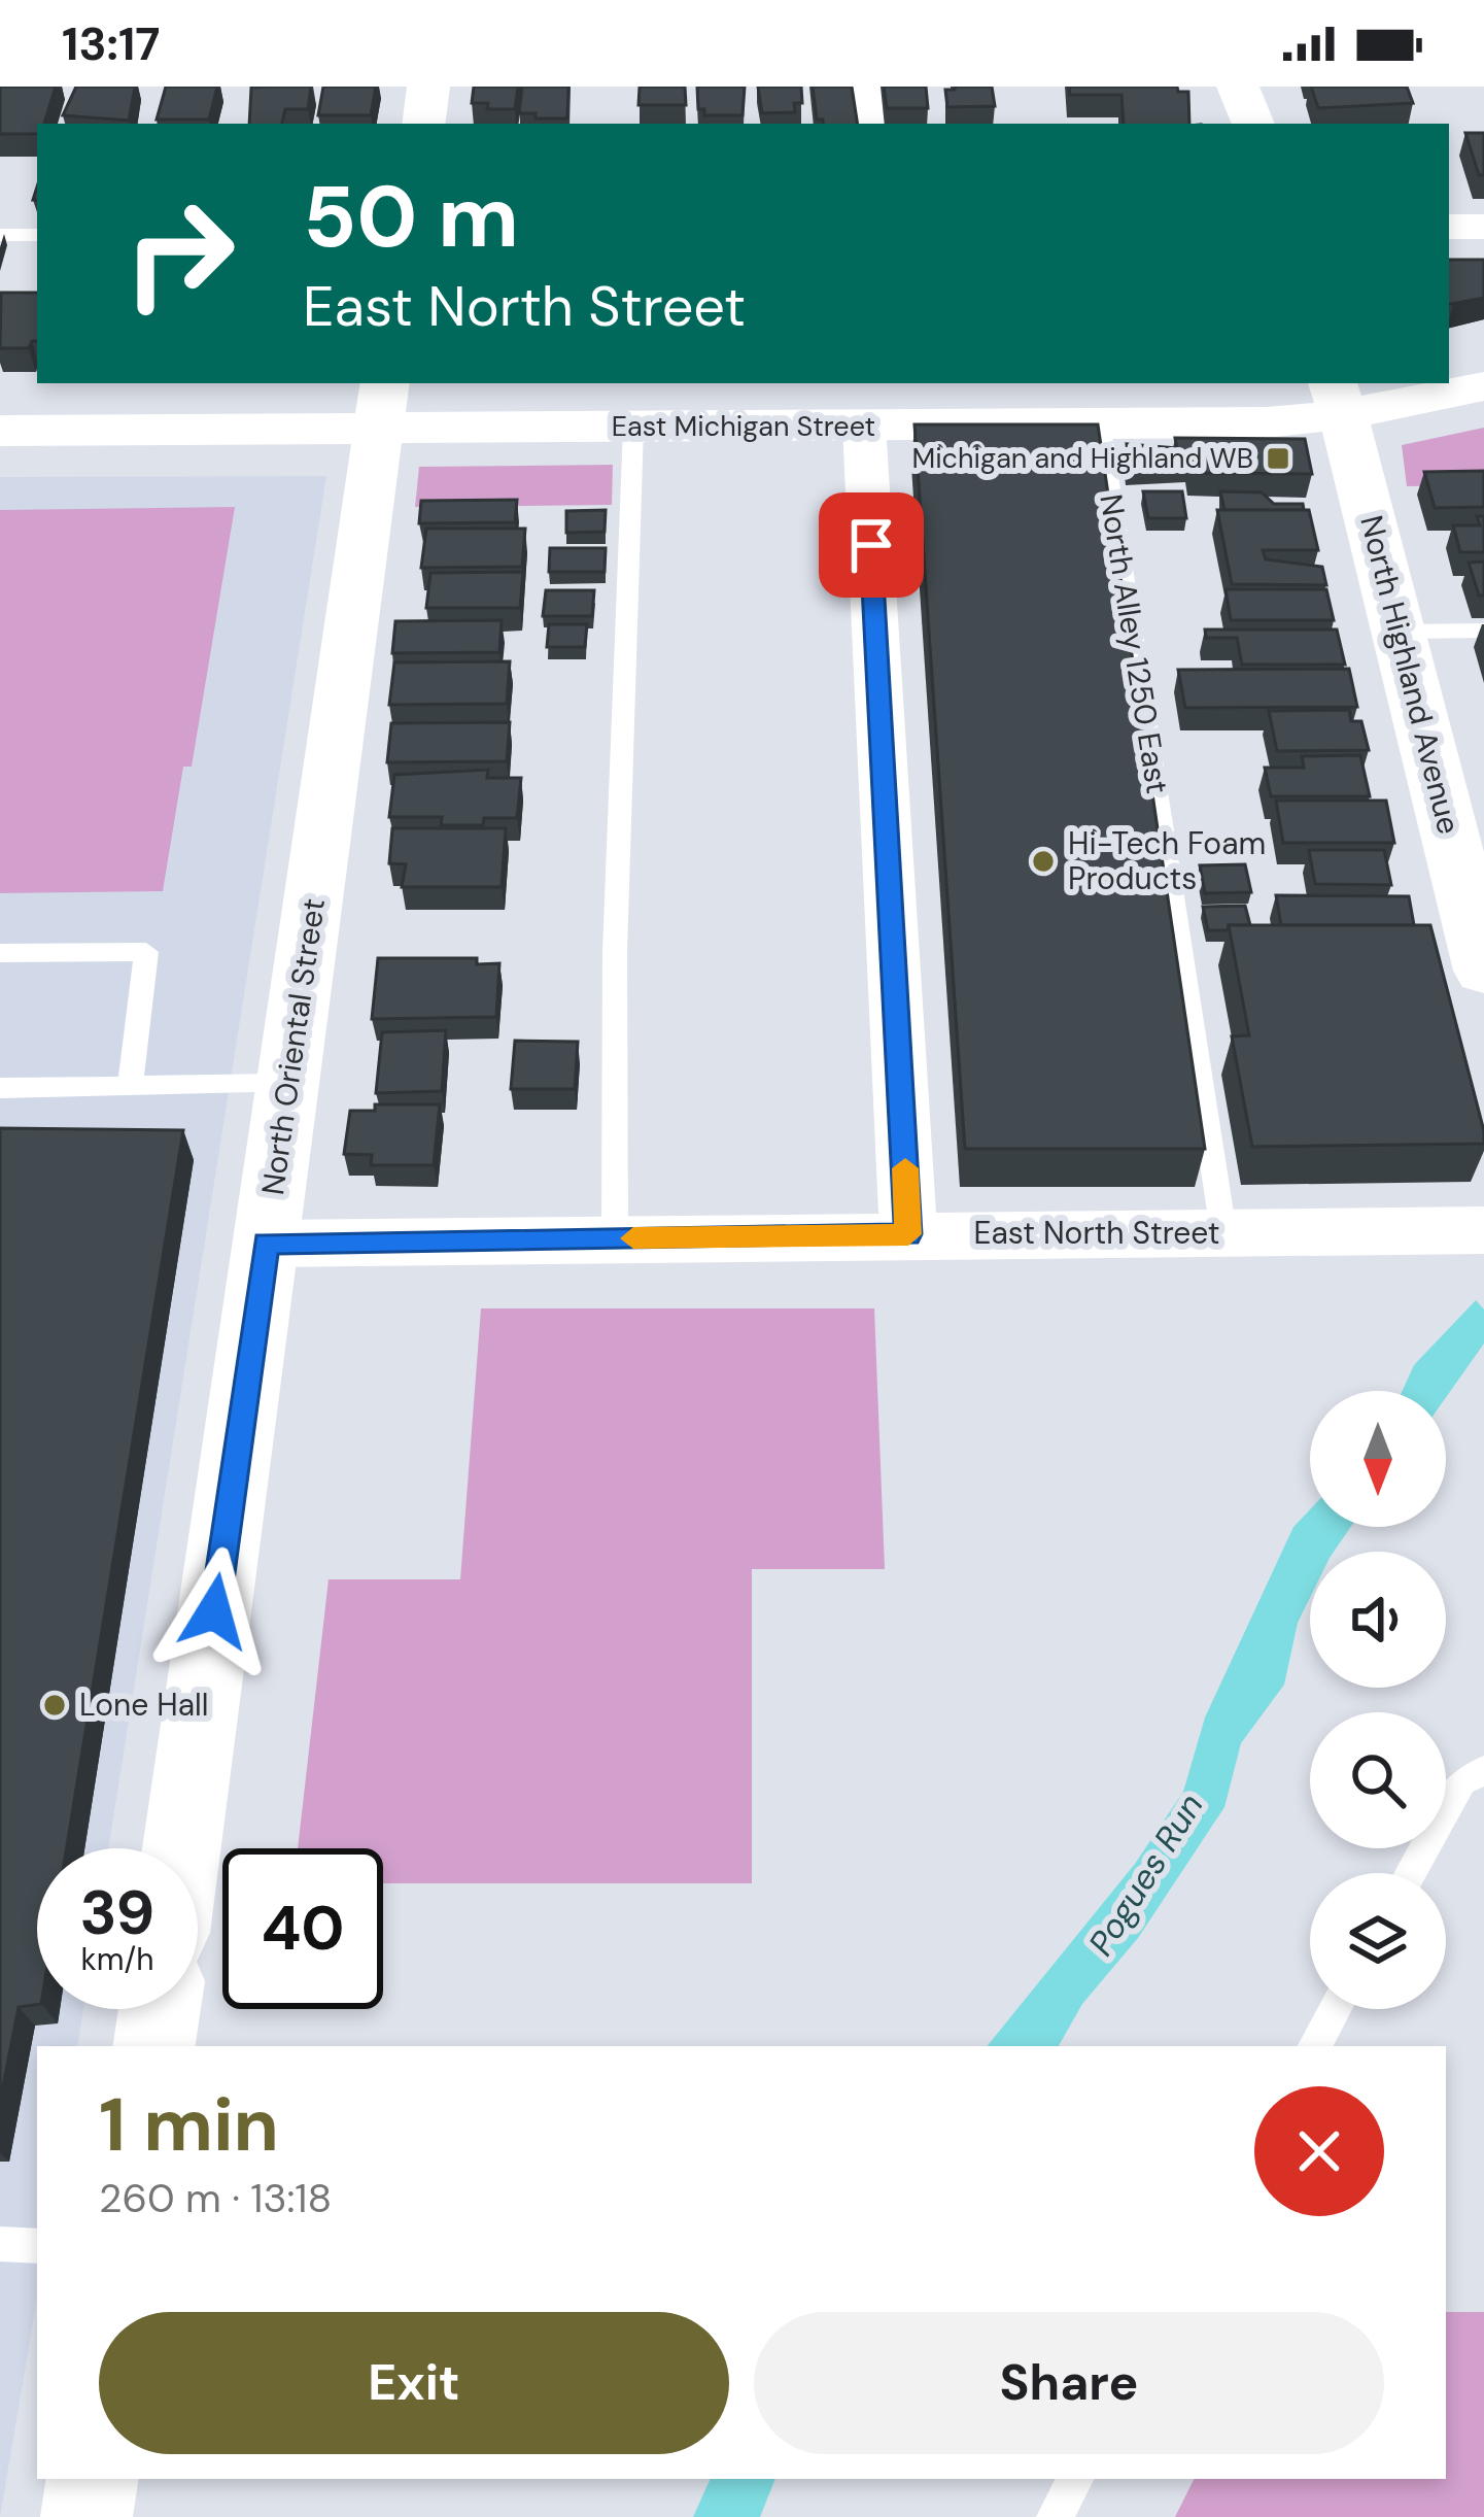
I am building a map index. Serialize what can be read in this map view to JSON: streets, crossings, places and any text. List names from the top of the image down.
{
  "streets": {
    "street": [
      "East Michigan Street",
      "North Highland Avenue",
      "North Oriental Street",
      "East North Street"
    ],
    "lane": ["North Alley 1250 East"]
  },
  "crossings": [
    ["East Michigan Street", "North Alley 1250 East"],
    ["East Michigan Street", "North Highland Avenue"],
    ["East Michigan Street", "North Oriental Street"],
    ["North Alley 1250 East", "East North Street"],
    ["North Oriental Street", "East North Street"]
  ],
  "water": ["Pogues Run"],
  "places": {
    "transit": ["Michigan and Highland WB"],
    "other": ["Hi-Tech Foam Products", "Lone Hall"]
  },
  "north": "bottom",
  "page": {
    "status": "13:17",
    "turn": ["50 m", "East North Street"],
    "speed": "39 km/h",
    "limit": "40",
    "heading": ["1 min", "260 m · 13:18"],
    "buttons": ["Exit", "Share"]
  }
}
